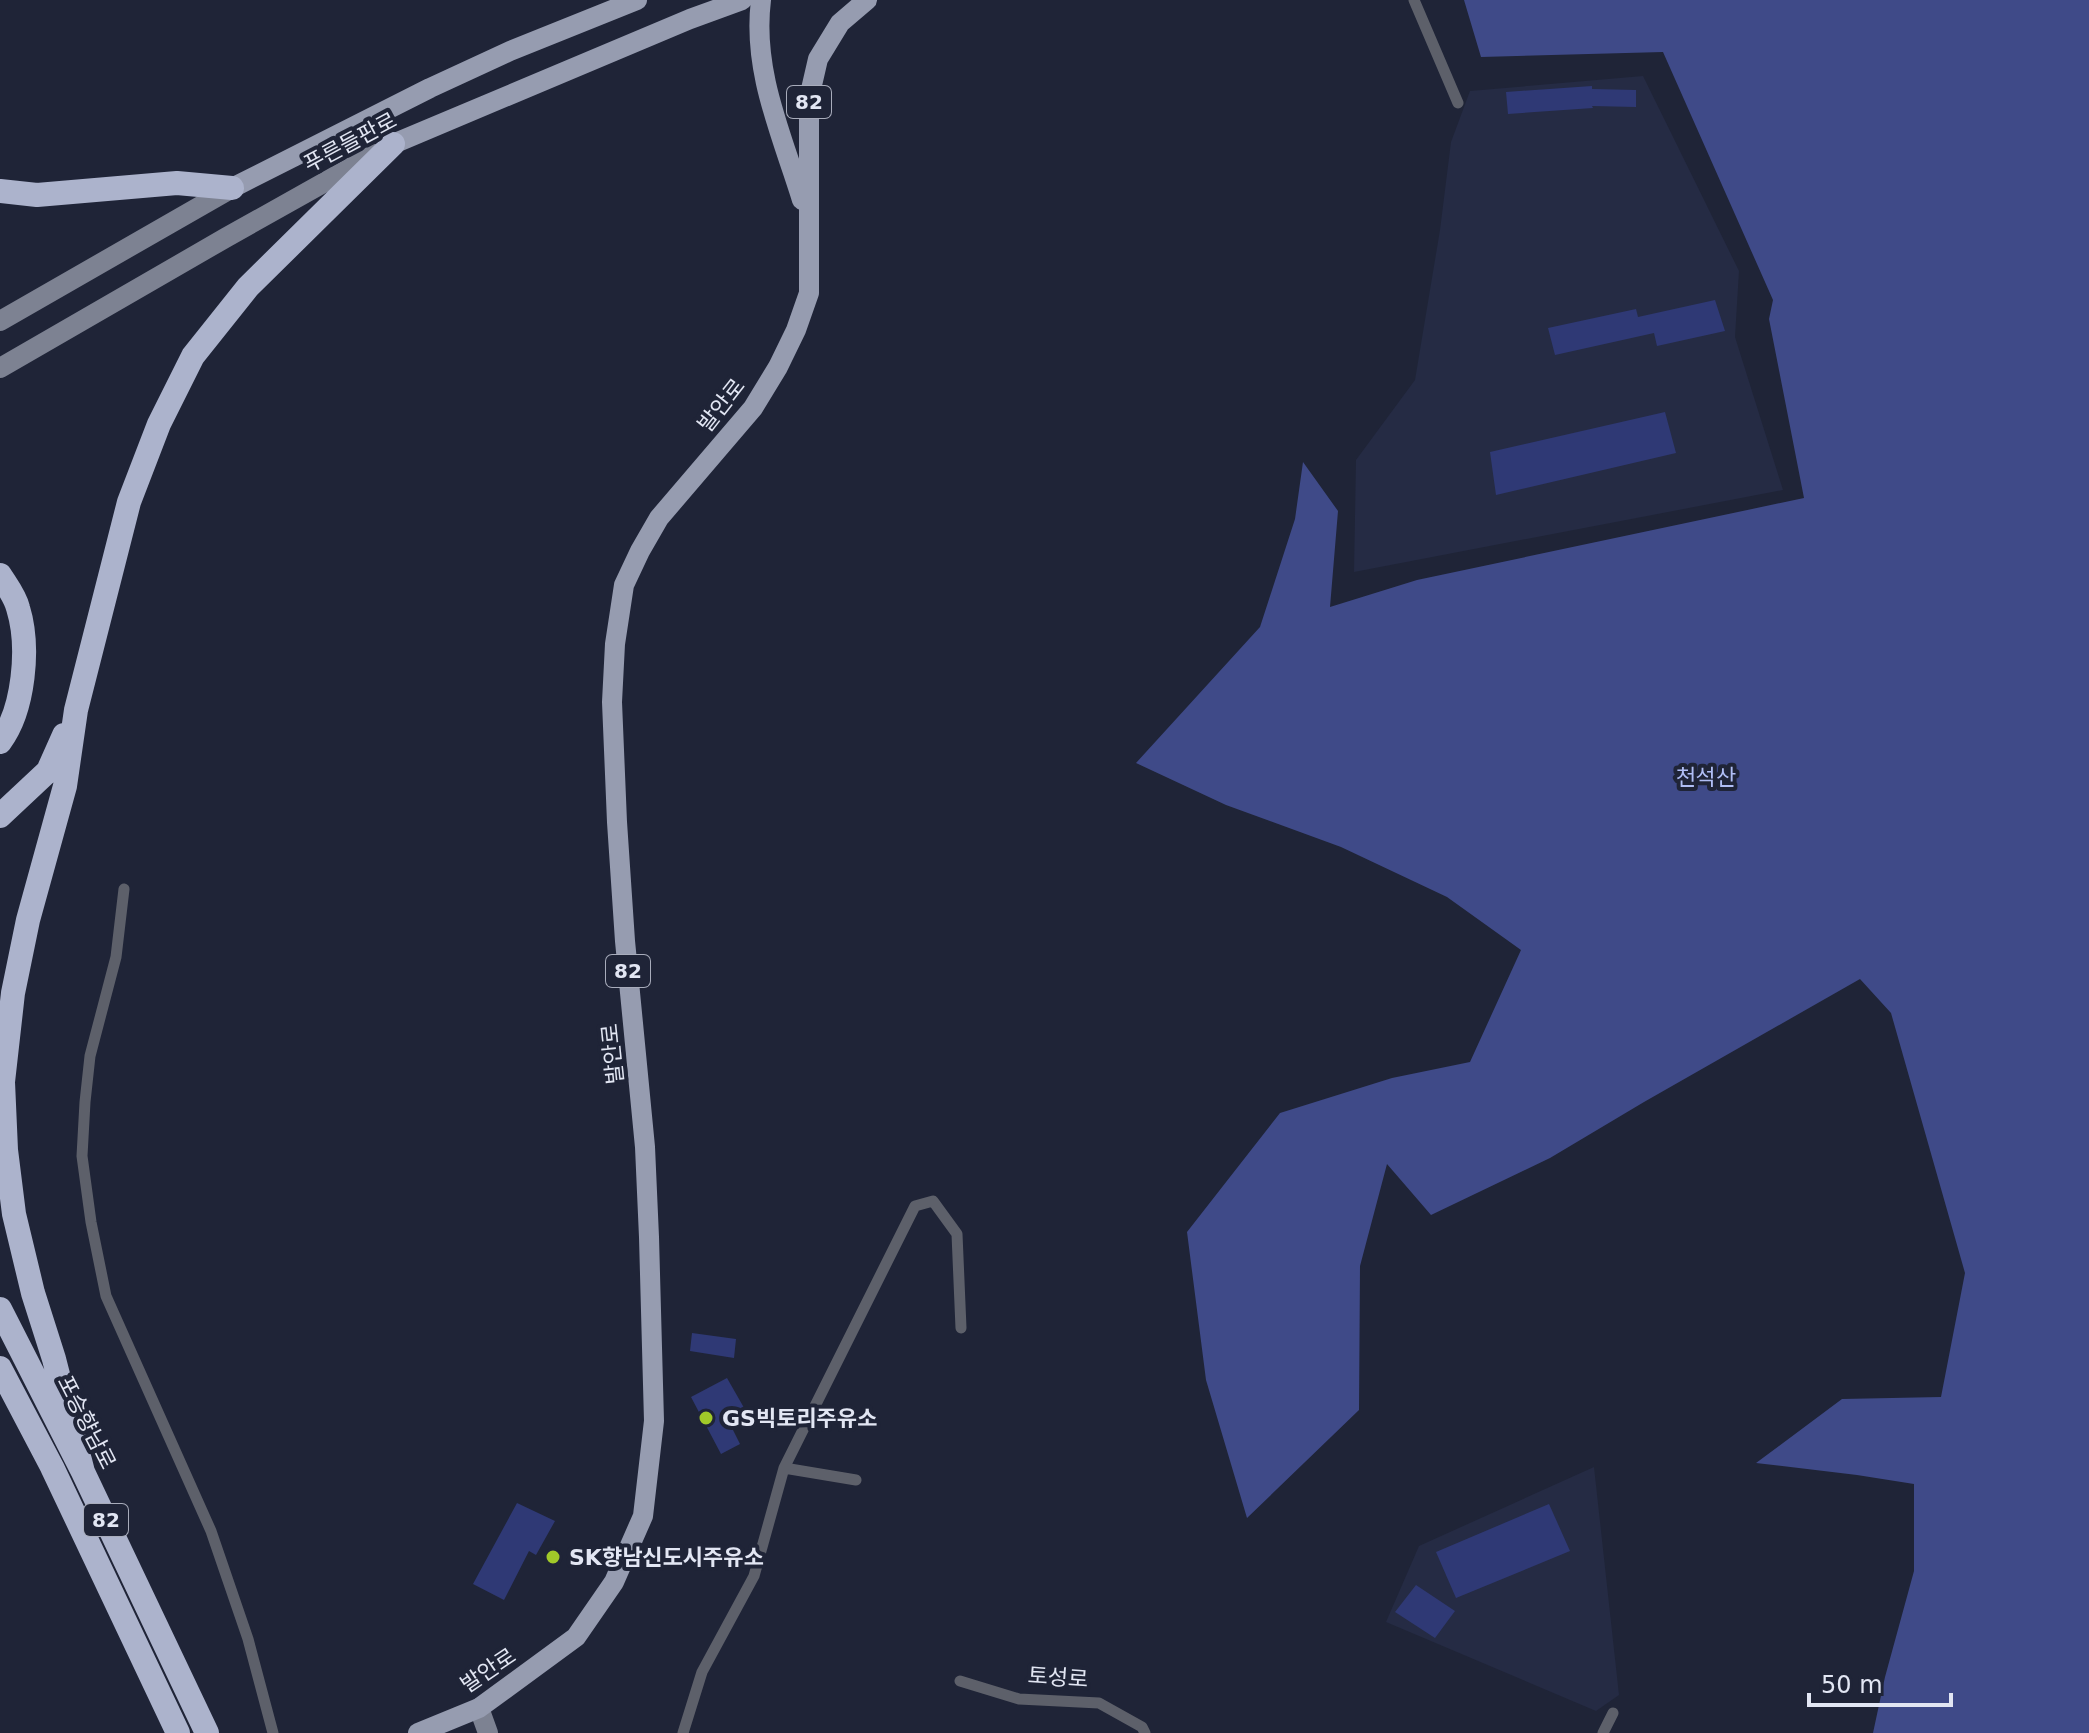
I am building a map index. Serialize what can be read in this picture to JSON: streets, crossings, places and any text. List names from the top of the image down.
{
  "streets": {
    "highway": ["82", "포승향남로"],
    "main road": ["푸른들판로", "발안로"],
    "lane": ["토성로"]
  },
  "crossings": [
    ["82", "발안로"]
  ],
  "parks": ["천석산"],
  "places": ["GS빅토리주유소", "SK향남신도시주유소"],
  "scale_bar": "50 m"
}
